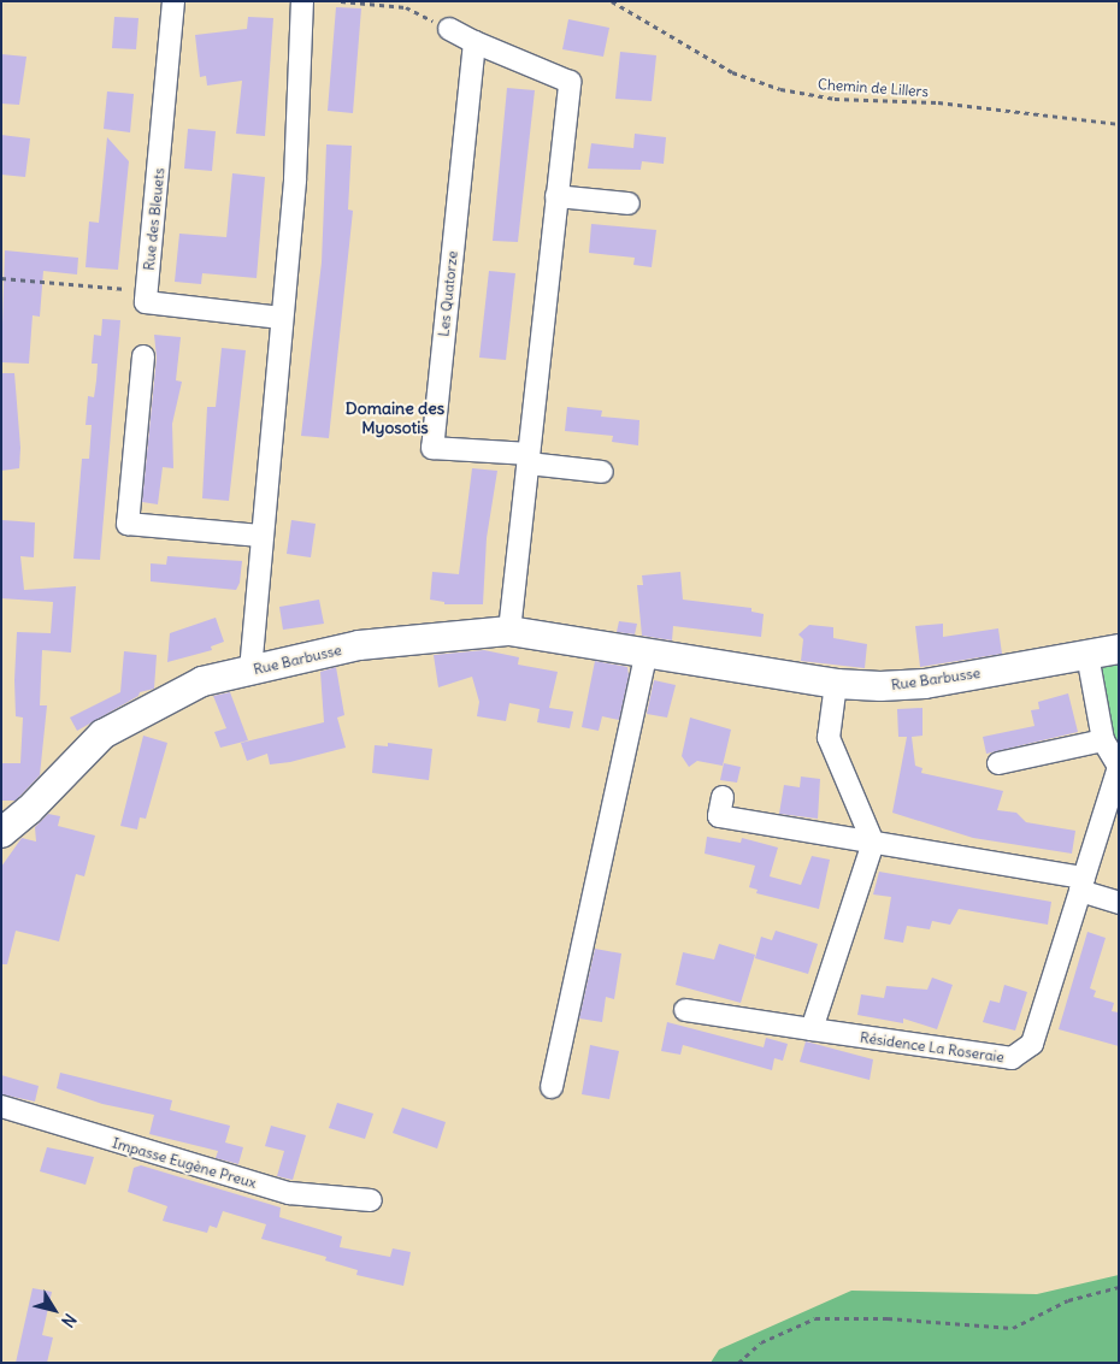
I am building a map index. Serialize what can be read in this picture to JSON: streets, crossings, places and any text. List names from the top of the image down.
{
  "streets": {
    "street": [
      "Rue des Bleuets",
      "Les Quatorze",
      "Rue Barbusse",
      "Résidence La Roseraie",
      "Impasse Eugène Preux"
    ],
    "path": ["Chemin de Lillers"]
  },
  "crossings": [
    ["Rue Barbusse", "Résidence La Roseraie"]
  ],
  "districts": ["Domaine des Myosotis"],
  "north": "bottom right"
}
